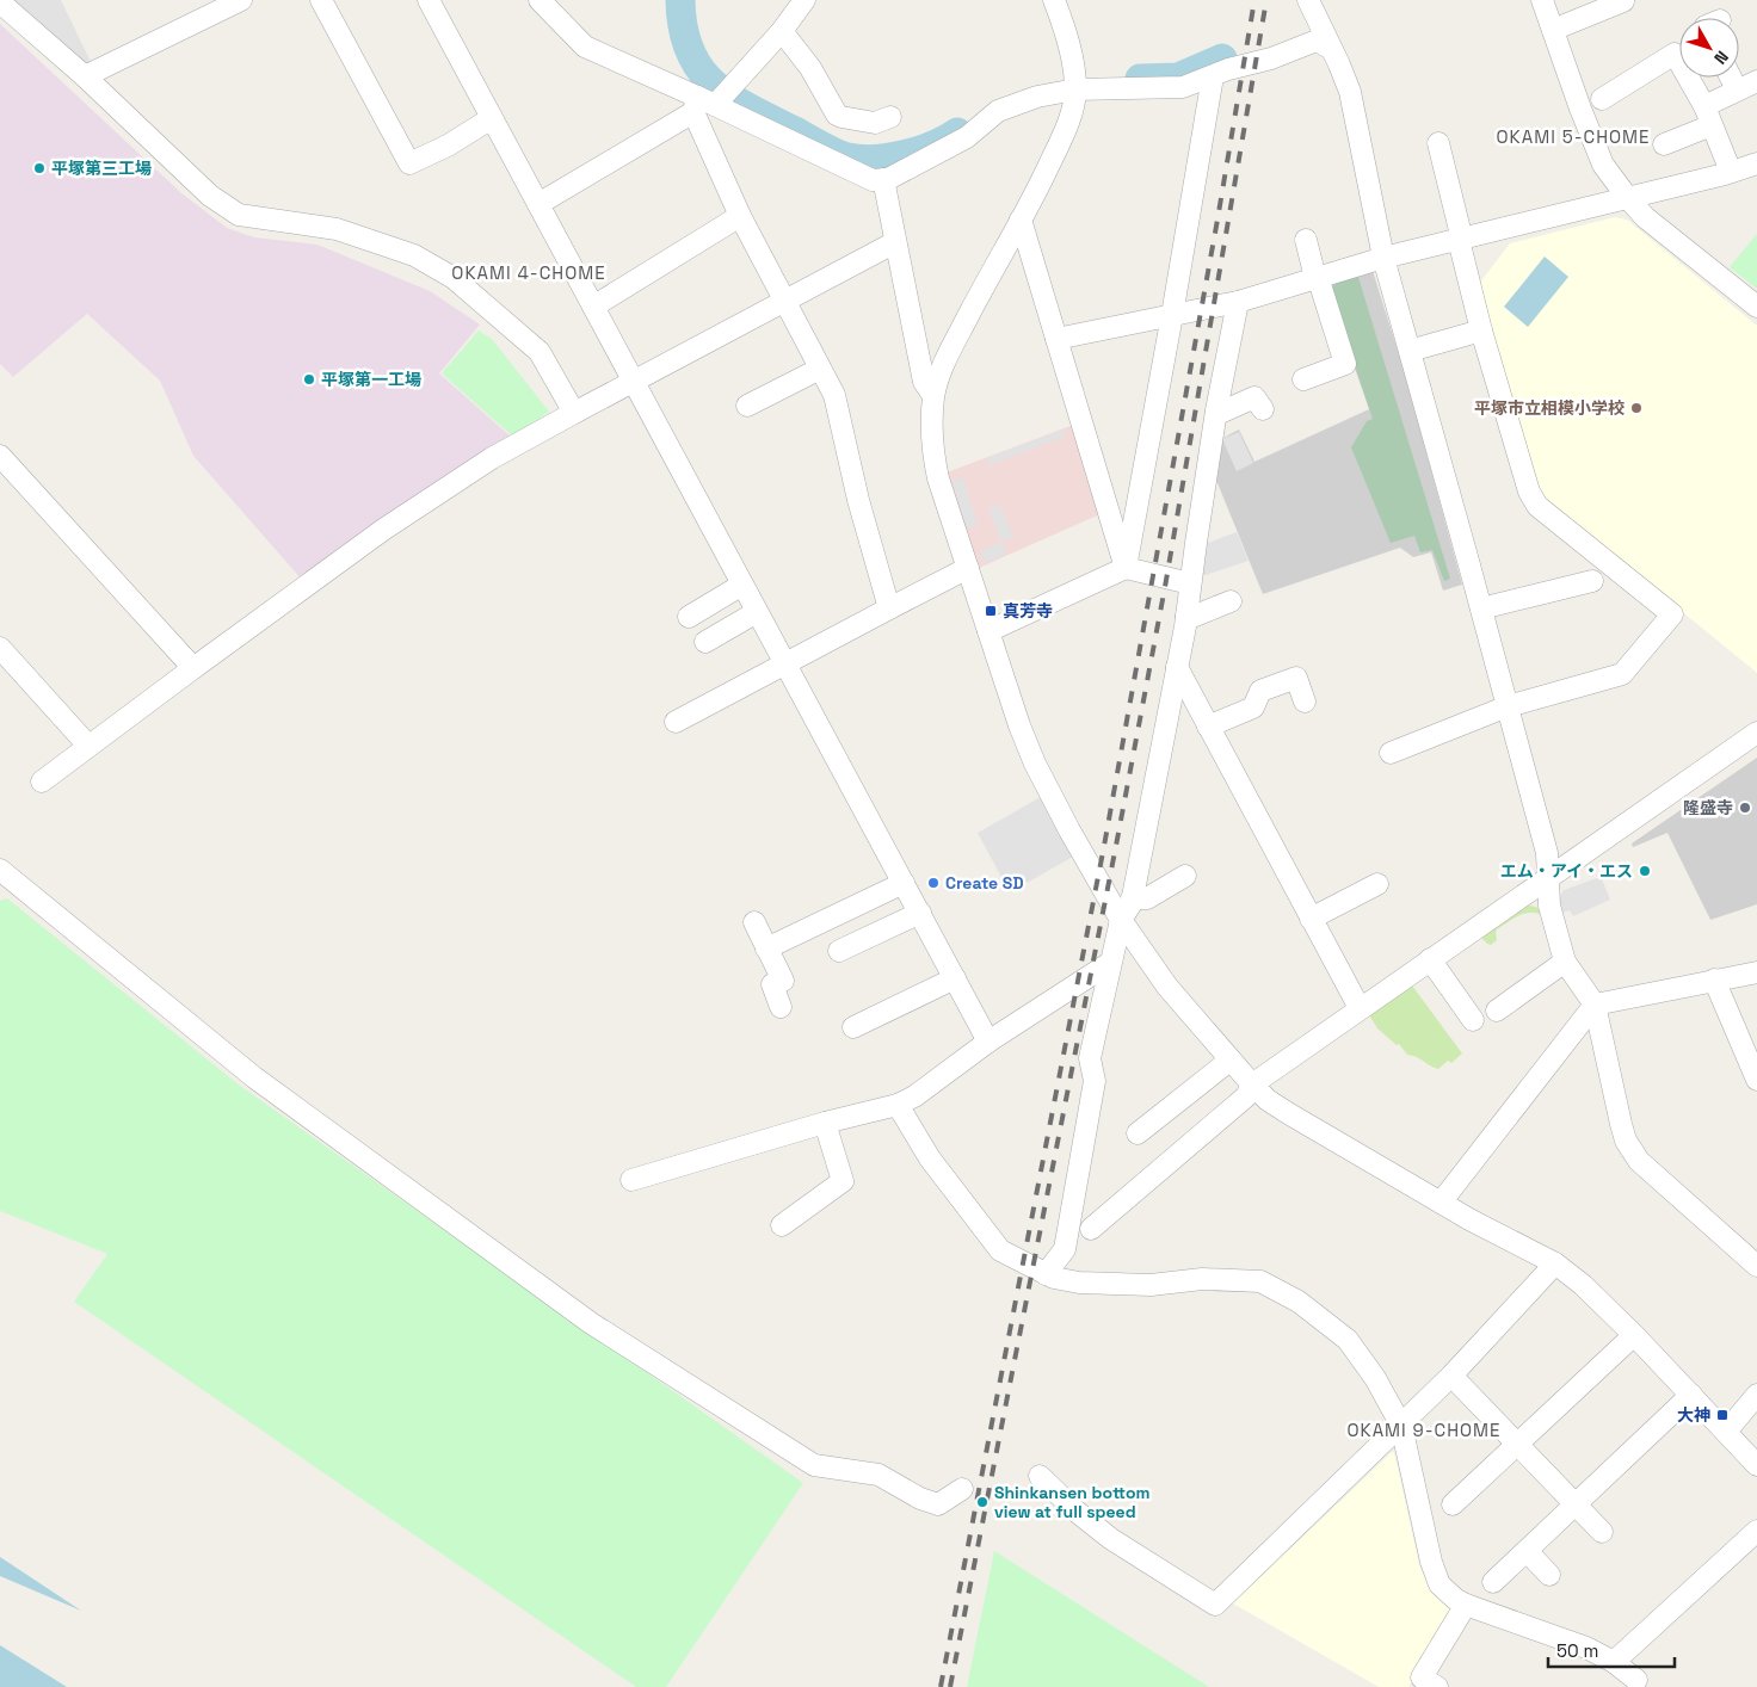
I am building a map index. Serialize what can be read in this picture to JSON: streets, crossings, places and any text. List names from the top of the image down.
{
  "districts": ["OKAMI 5-CHOME", "OKAMI 4-CHOME", "OKAMI 9-CHOME"],
  "places": {
    "other": [
      "平塚第三工場",
      "平塚第一工場",
      "平塚市立相模小学校",
      "隆盛寺",
      "エム・アイ・エス",
      "Create SD",
      "Shinkansen bottom view at full speed"
    ],
    "transit": ["真芳寺", "大神"]
  },
  "scale_bar": "50 m",
  "north": "bottom right"
}
